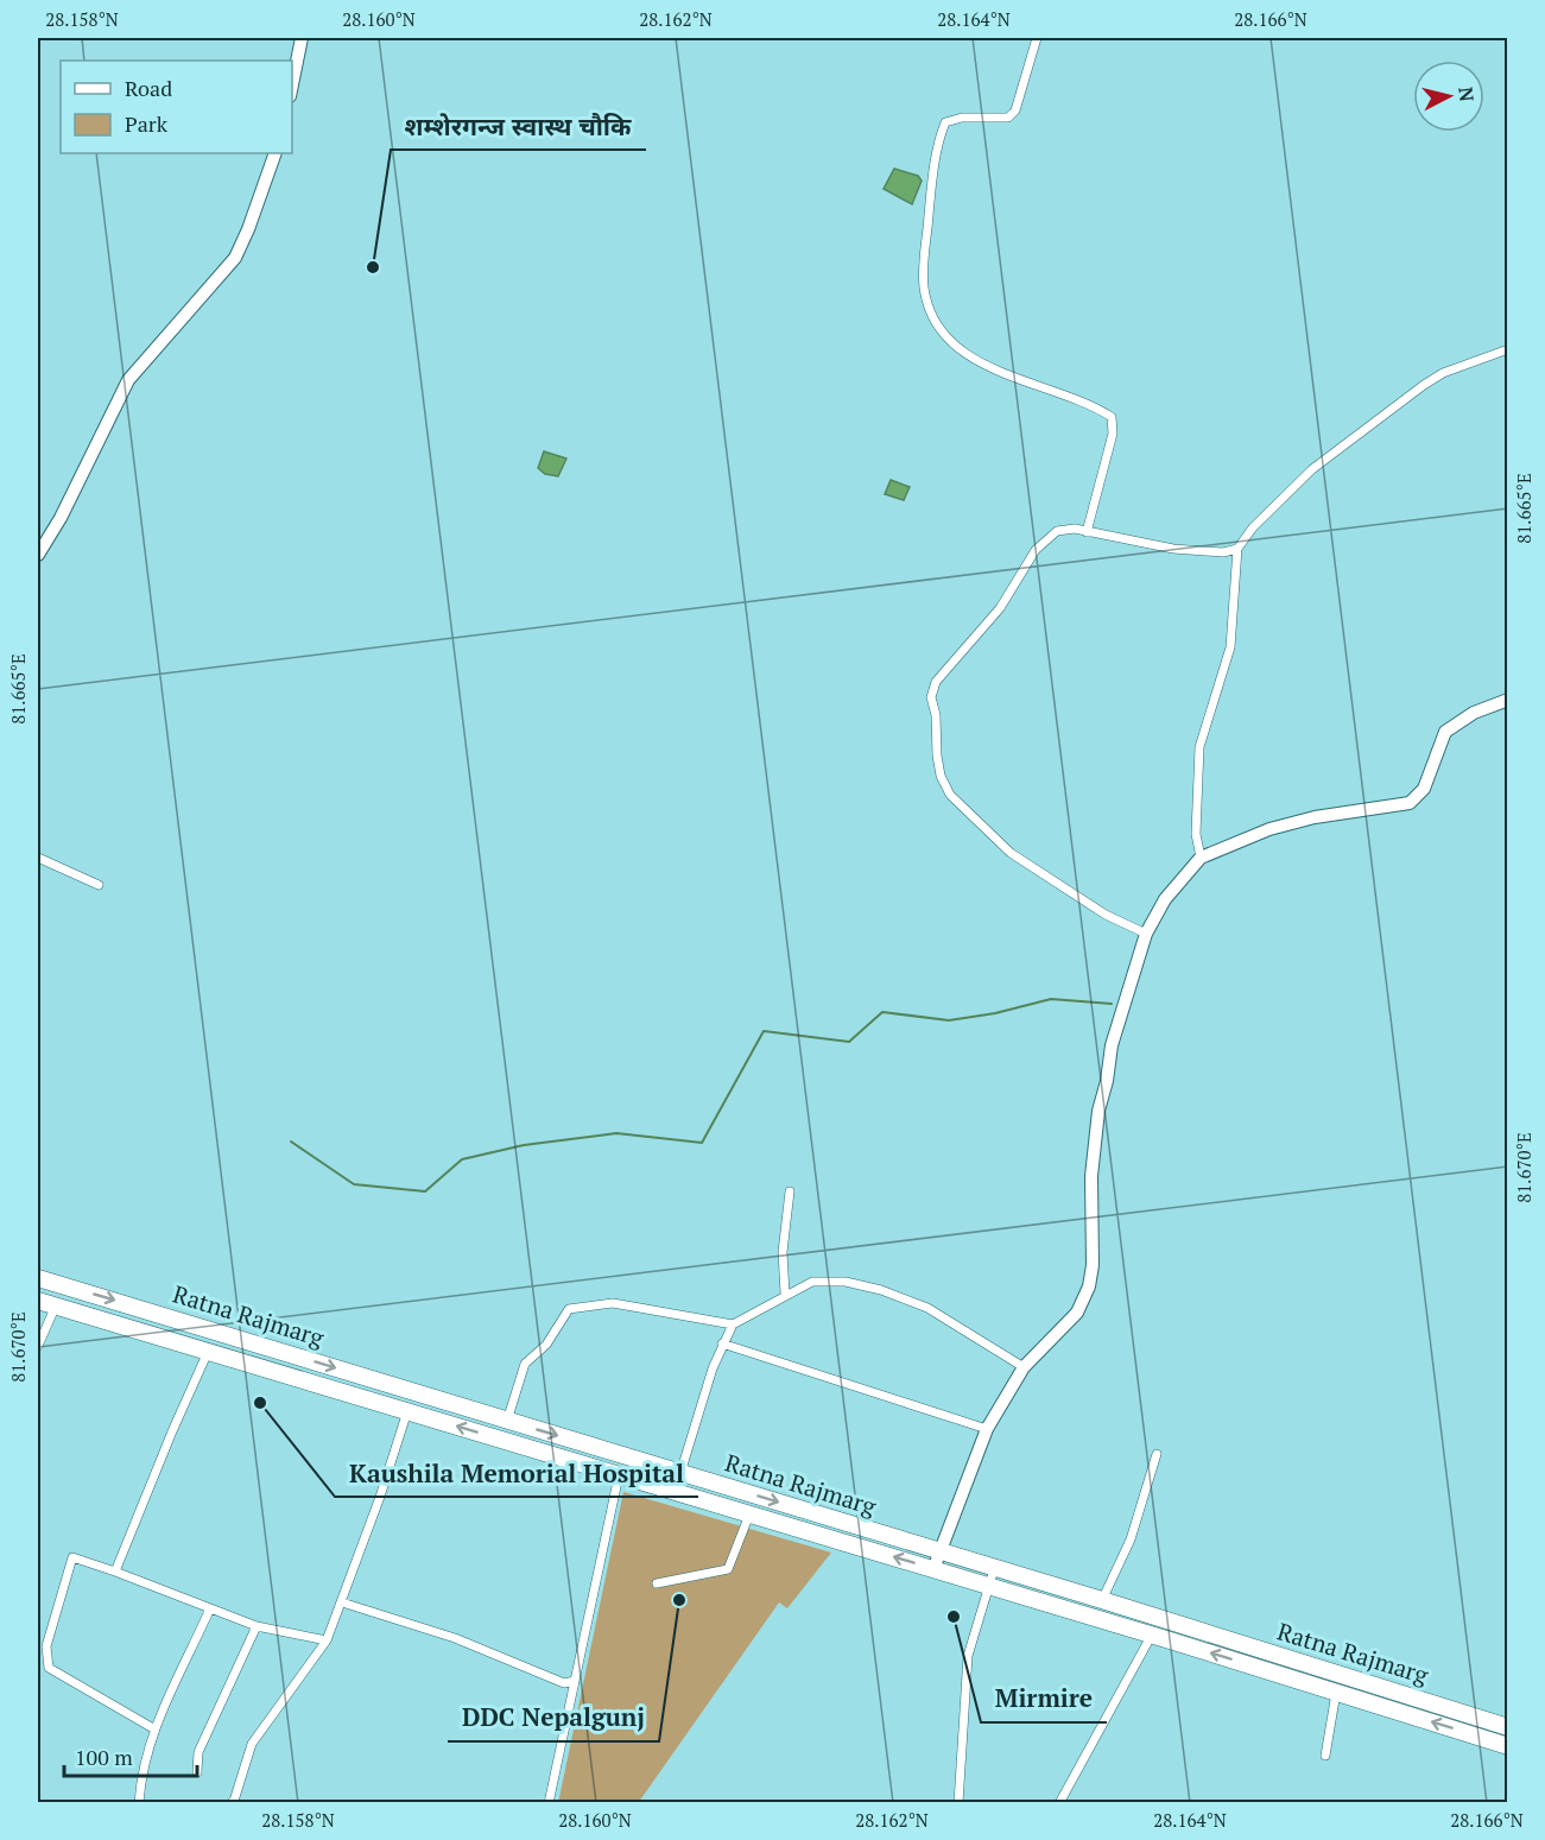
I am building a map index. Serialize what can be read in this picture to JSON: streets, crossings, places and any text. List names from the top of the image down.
{
  "streets": {
    "highway": ["Ratna Rajmarg"]
  },
  "places": [
    "शम्शेरगन्ज स्वास्थ चौकि",
    "Kaushila Memorial Hospital",
    "DDC Nepalgunj",
    "Mirmire"
  ],
  "legend": ["Road", "Park"],
  "scale_bar": "100 m",
  "north": "right",
  "coordinates": [
    "28.158°N",
    "28.160°N",
    "28.162°N",
    "28.164°N",
    "28.166°N",
    "81.665°E",
    "81.670°E"
  ]
}
